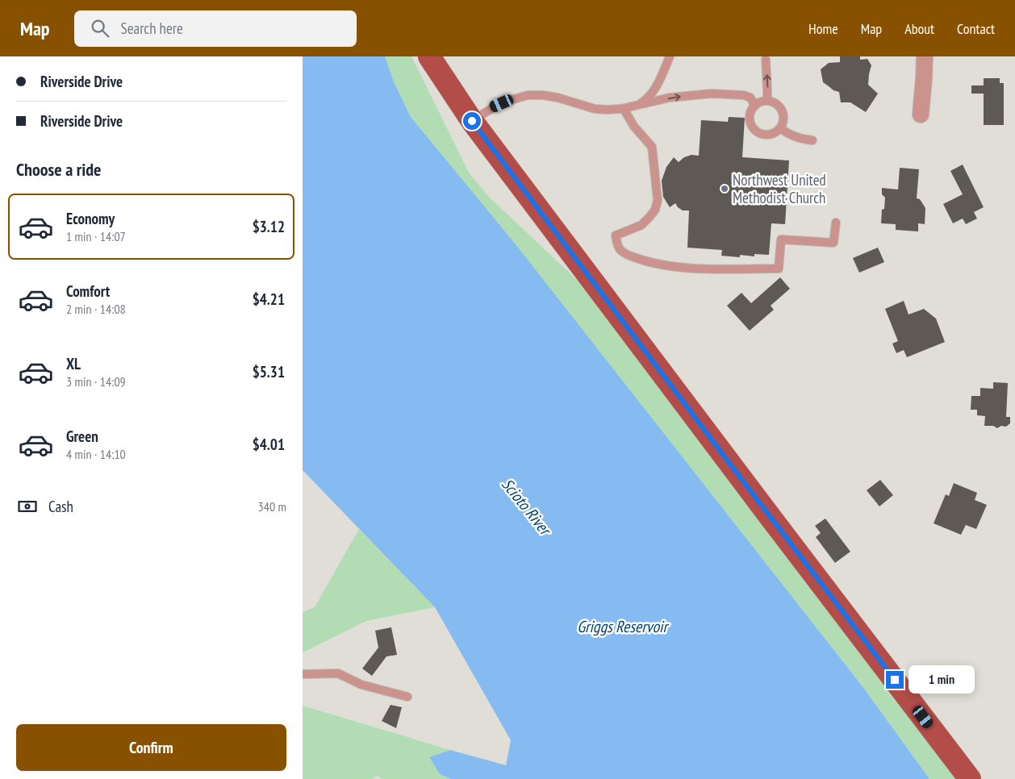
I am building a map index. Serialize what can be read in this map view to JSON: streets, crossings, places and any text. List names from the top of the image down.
{
  "water": ["Scioto River", "Griggs Reservoir"],
  "places": ["Northwest United Methodist Church"],
  "page": {
    "header": "Map",
    "search": "Search here",
    "nav": [
      "Home",
      "Map",
      "About",
      "Contact"
    ],
    "banner": ["Riverside Drive", "Riverside Drive"],
    "heading": "Choose a ride",
    "list": [
      {
        "name": "Economy",
        "note": "1 min · 14:07",
        "value": "$3.12"
      },
      {
        "name": "Comfort",
        "note": "2 min · 14:08",
        "value": "$4.21"
      },
      {
        "name": "XL",
        "note": "3 min · 14:09",
        "value": "$5.31"
      },
      {
        "name": "Green",
        "note": "4 min · 14:10",
        "value": "$4.01"
      }
    ],
    "pay": ["Cash", "340 m"],
    "bubble": "1 min",
    "buttons": "Confirm"
  }
}
